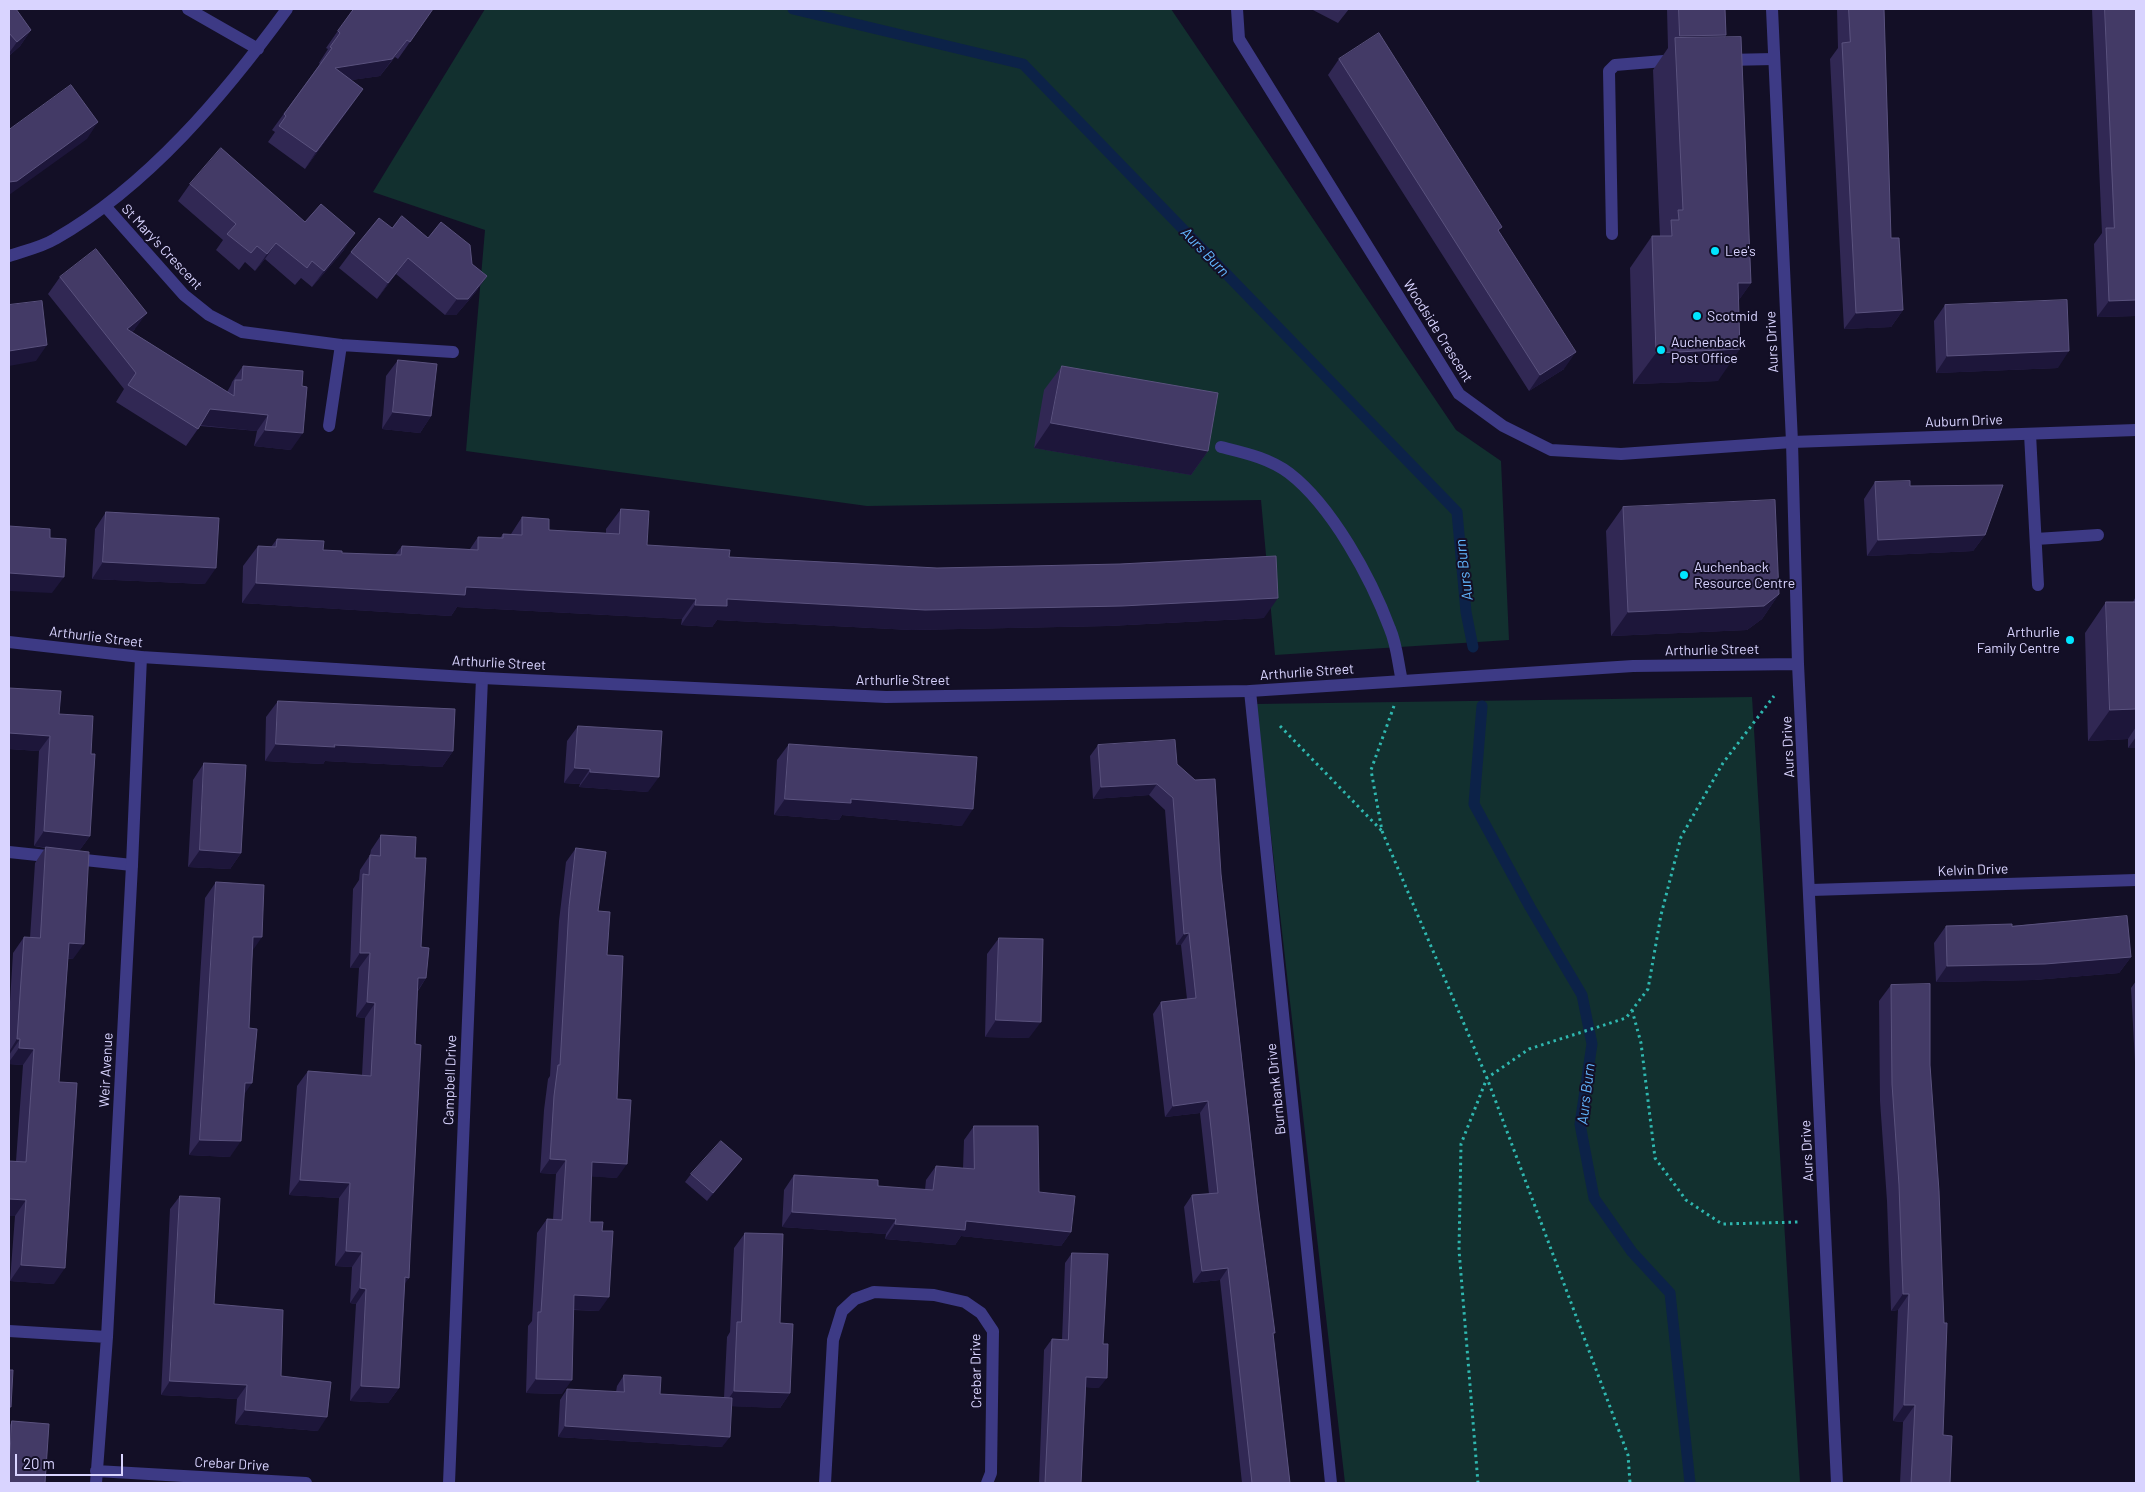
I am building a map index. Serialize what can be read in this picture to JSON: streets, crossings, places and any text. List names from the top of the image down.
{
  "streets": {
    "street": [
      "St Mary's Crescent",
      "Woodside Crescent",
      "Aurs Drive",
      "Auburn Drive",
      "Arthurlie Street",
      "Kelvin Drive",
      "Weir Avenue",
      "Campbell Drive",
      "Burnbank Drive",
      "Crebar Drive"
    ]
  },
  "crossings": [
    ["Woodside Crescent", "Aurs Drive"],
    ["Woodside Crescent", "Auburn Drive"],
    ["Aurs Drive", "Auburn Drive"],
    ["Aurs Drive", "Arthurlie Street"],
    ["Aurs Drive", "Kelvin Drive"],
    ["Arthurlie Street", "Weir Avenue"],
    ["Arthurlie Street", "Campbell Drive"],
    ["Arthurlie Street", "Burnbank Drive"],
    ["Weir Avenue", "Crebar Drive"]
  ],
  "water": ["Aurs Burn"],
  "places": [
    "Lee's",
    "Scotmid",
    "Auchenback Post Office",
    "Auchenback Resource Centre",
    "Arthurlie Family Centre"
  ],
  "scale_bar": "20 m"
}
